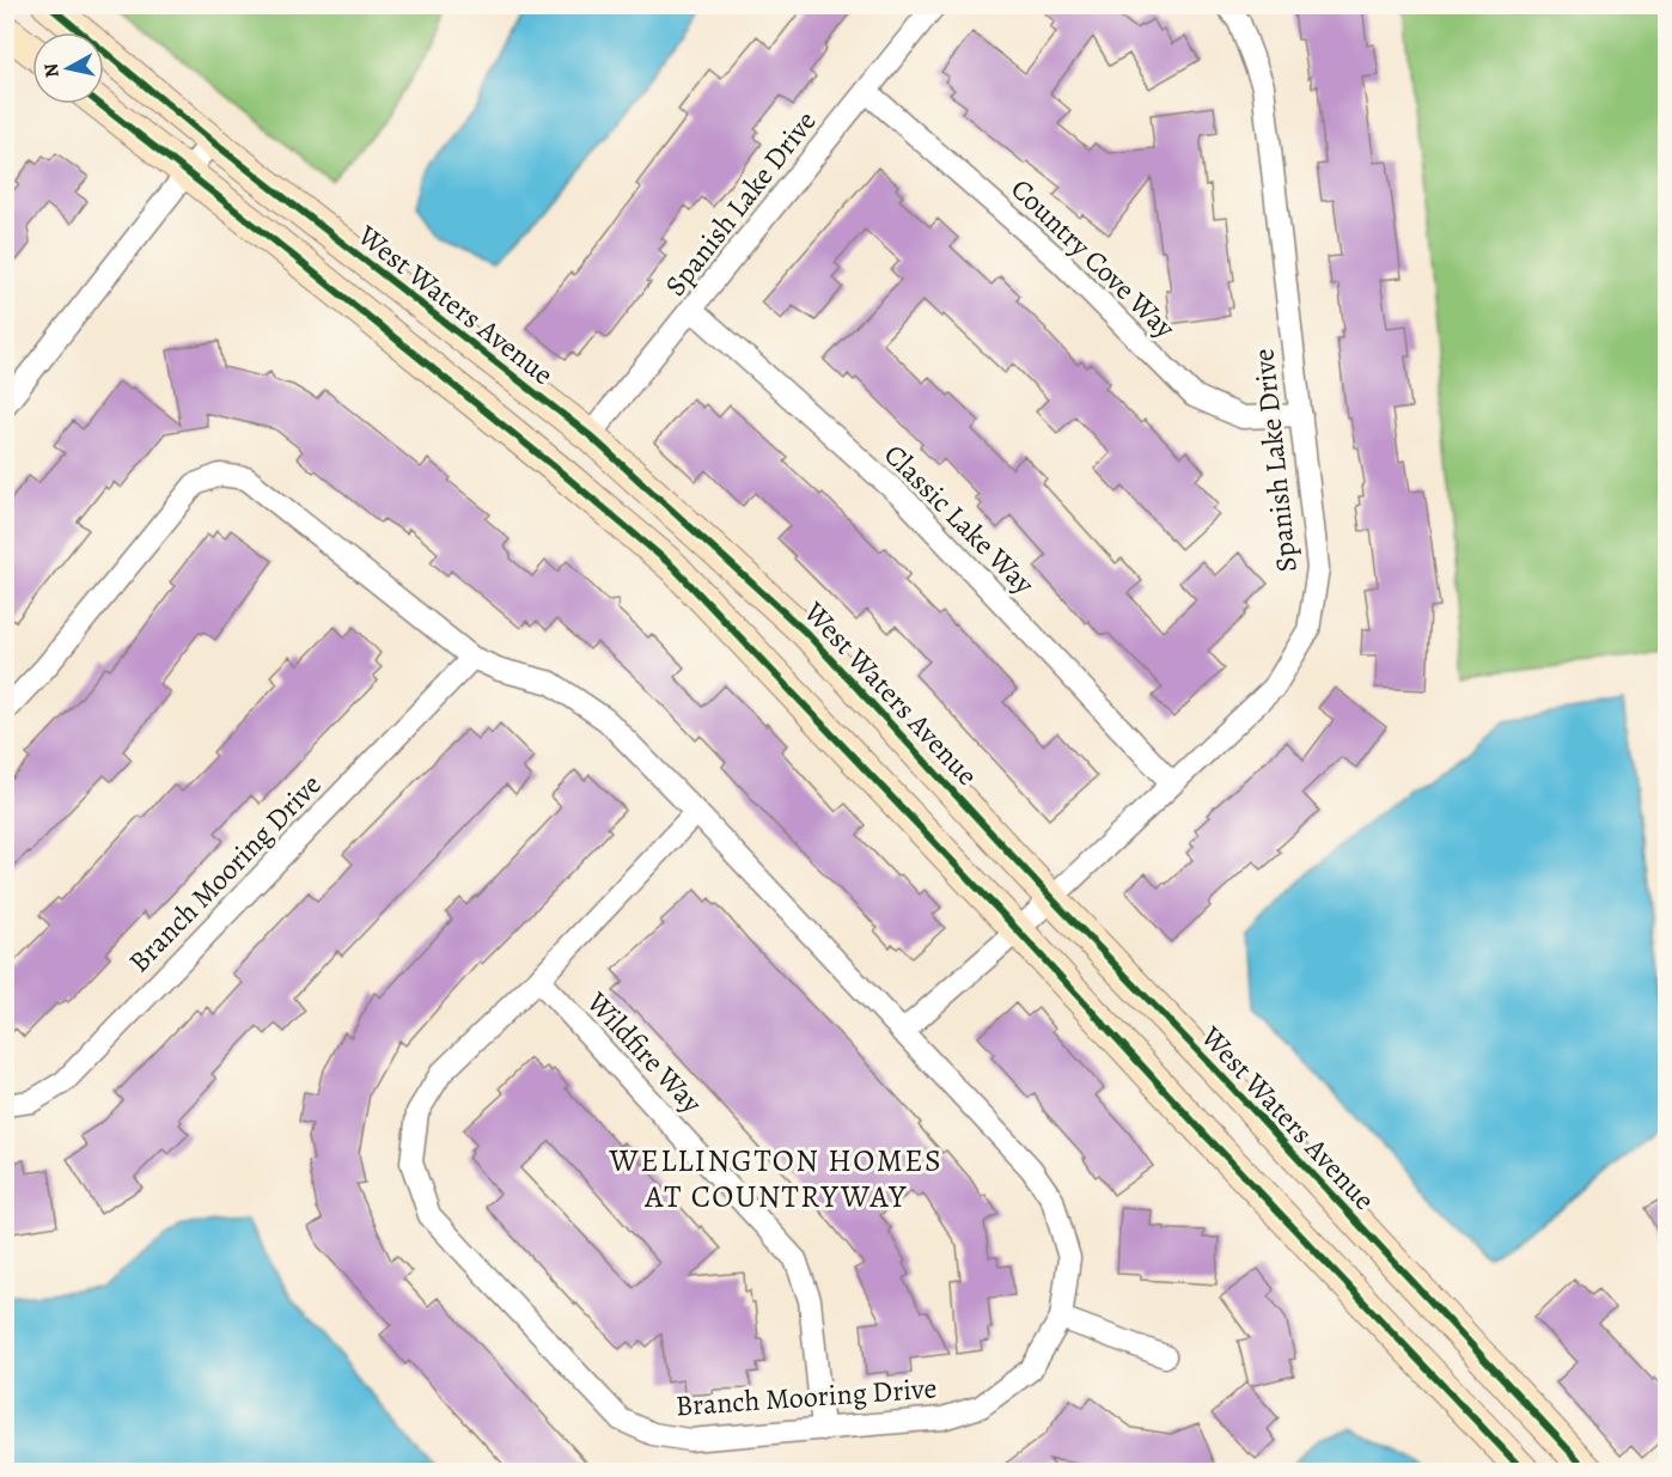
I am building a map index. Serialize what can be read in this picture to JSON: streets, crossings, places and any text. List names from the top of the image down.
{
  "streets": {
    "street": [
      "Spanish Lake Drive",
      "Country Cove Way",
      "West Waters Avenue",
      "Classic Lake Way",
      "Branch Mooring Drive",
      "Wildfire Way"
    ]
  },
  "crossings": [
    ["Spanish Lake Drive", "Country Cove Way"],
    ["Spanish Lake Drive", "West Waters Avenue"],
    ["Spanish Lake Drive", "Classic Lake Way"],
    ["Spanish Lake Drive", "Branch Mooring Drive"],
    ["Branch Mooring Drive", "Wildfire Way"]
  ],
  "districts": ["WELLINGTON HOMES AT COUNTRYWAY"],
  "north": "left"
}
